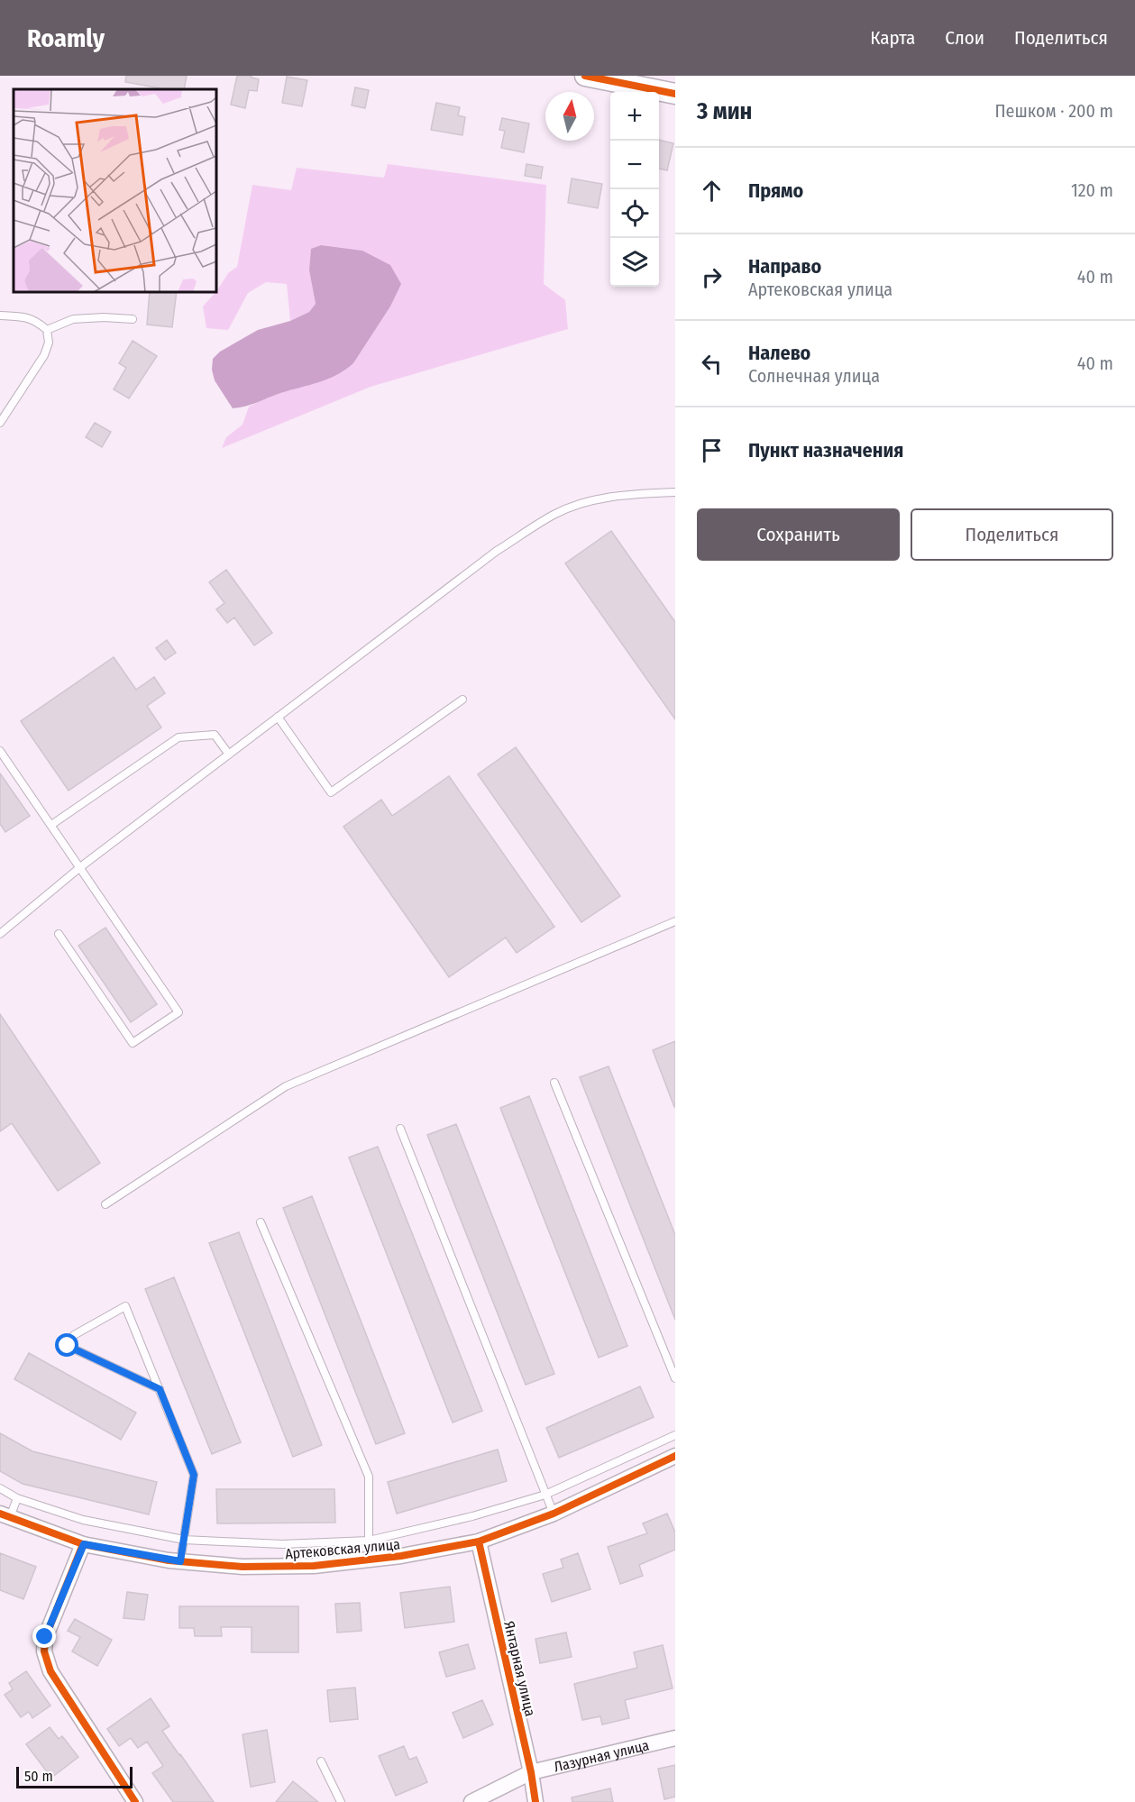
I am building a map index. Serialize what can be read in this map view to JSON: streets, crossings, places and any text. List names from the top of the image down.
{
  "streets": {
    "street": ["Артековская улица", "Янтарная улица", "Лазурная улица"]
  },
  "crossings": [
    ["Артековская улица", "Янтарная улица"],
    ["Янтарная улица", "Лазурная улица"]
  ],
  "scale_bar": "50 m",
  "north": "top",
  "page": {
    "header": "Roamly",
    "nav": ["Карта", "Слои", "Поделиться"],
    "heading": ["3 мин", "Пешком · 200 m"],
    "map_buttons": ["+", "−"],
    "list": [
      ["Прямо", "120 m"],
      ["Направо", "Артековская улица", "40 m"],
      ["Налево", "Солнечная улица", "40 m"],
      "Пункт назначения"
    ],
    "buttons": ["Сохранить", "Поделиться"],
    "scale": "50 m"
  }
}
